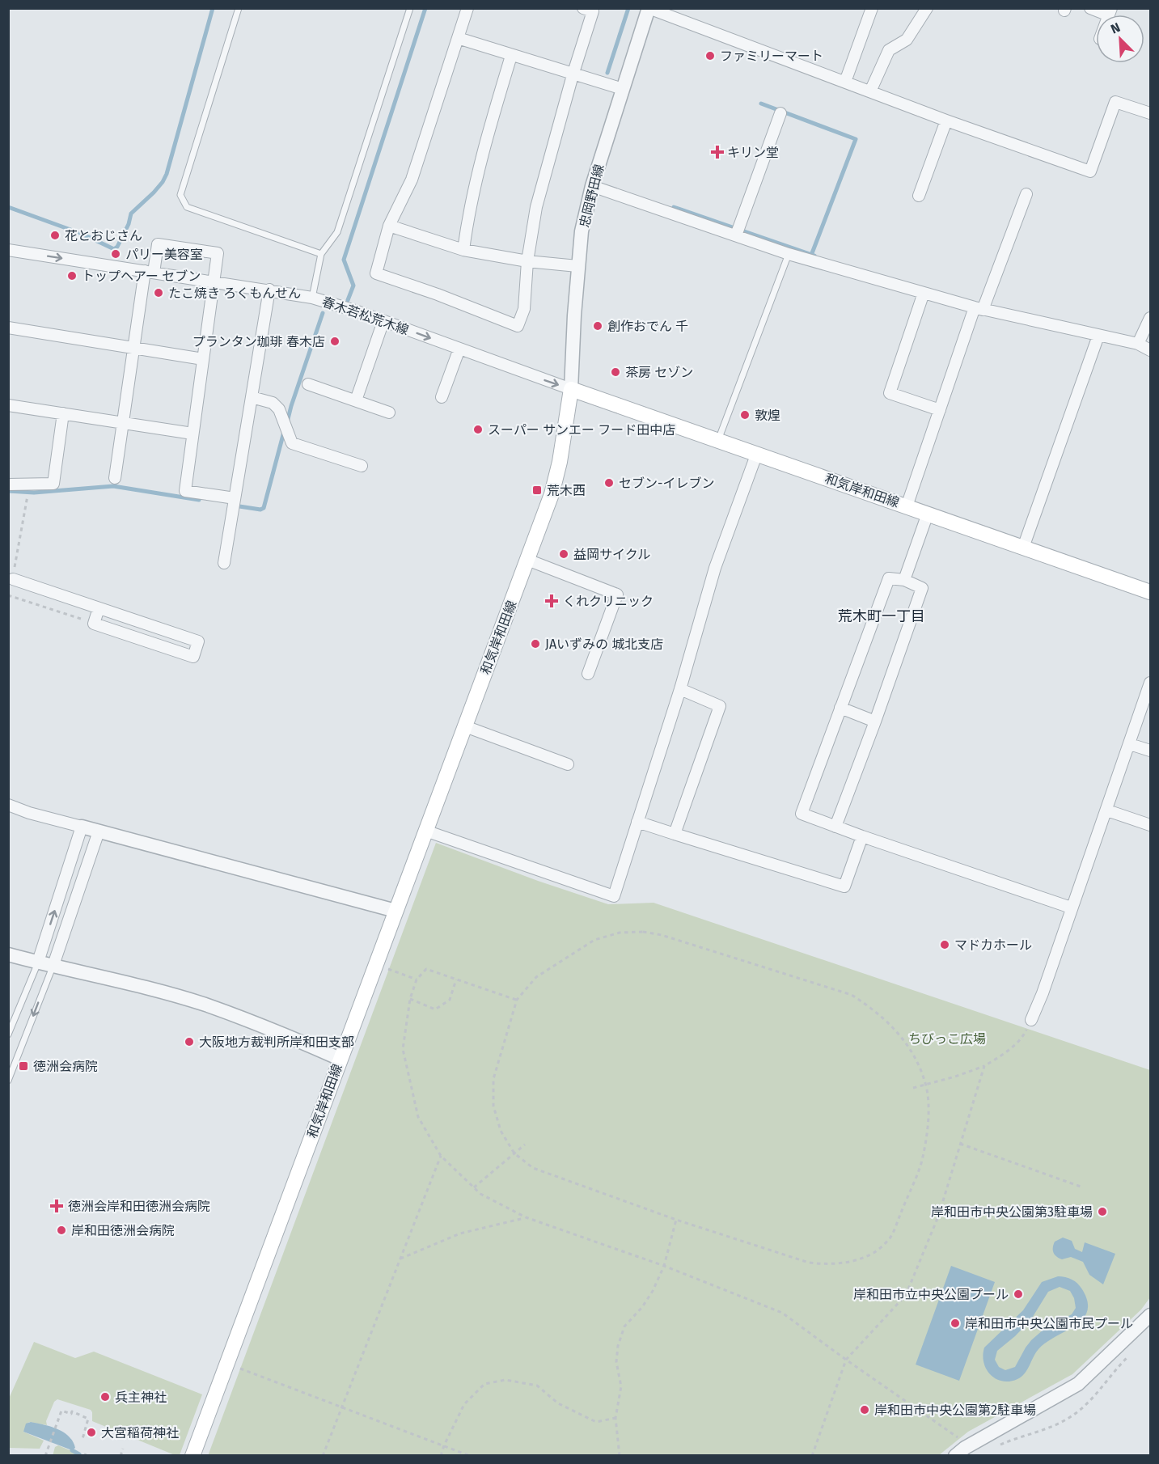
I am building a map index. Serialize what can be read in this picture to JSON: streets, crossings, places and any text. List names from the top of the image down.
{
  "streets": {
    "main road": ["和気岸和田線"],
    "street": ["忠岡野田線", "春木若松荒木線"]
  },
  "crossings": [
    ["忠岡野田線", "春木若松荒木線"],
    ["忠岡野田線", "和気岸和田線"],
    ["春木若松荒木線", "和気岸和田線"]
  ],
  "districts": ["荒木町一丁目"],
  "parks": ["ちびっこ広場"],
  "places": {
    "other": [
      "ファミリーマート",
      "花とおじさん",
      "パリー美容室",
      "トップヘアー セブン",
      "たこ焼き ろくもんせん",
      "創作おでん 千",
      "プランタン珈琲 春木店",
      "茶房 セゾン",
      "敦煌",
      "スーパー サンエー フード田中店",
      "セブン-イレブン",
      "益岡サイクル",
      "JAいずみの 城北支店",
      "マドカホール",
      "大阪地方裁判所岸和田支部",
      "岸和田市中央公園第3駐車場",
      "岸和田徳洲会病院",
      "岸和田市立中央公園プール",
      "岸和田市中央公園市民プール",
      "兵主神社",
      "岸和田市中央公園第2駐車場",
      "大宮稲荷神社"
    ],
    "health": ["キリン堂", "くれクリニック", "徳洲会岸和田徳洲会病院"],
    "transit": ["荒木西", "徳洲会病院"]
  },
  "north": "top left"
}
